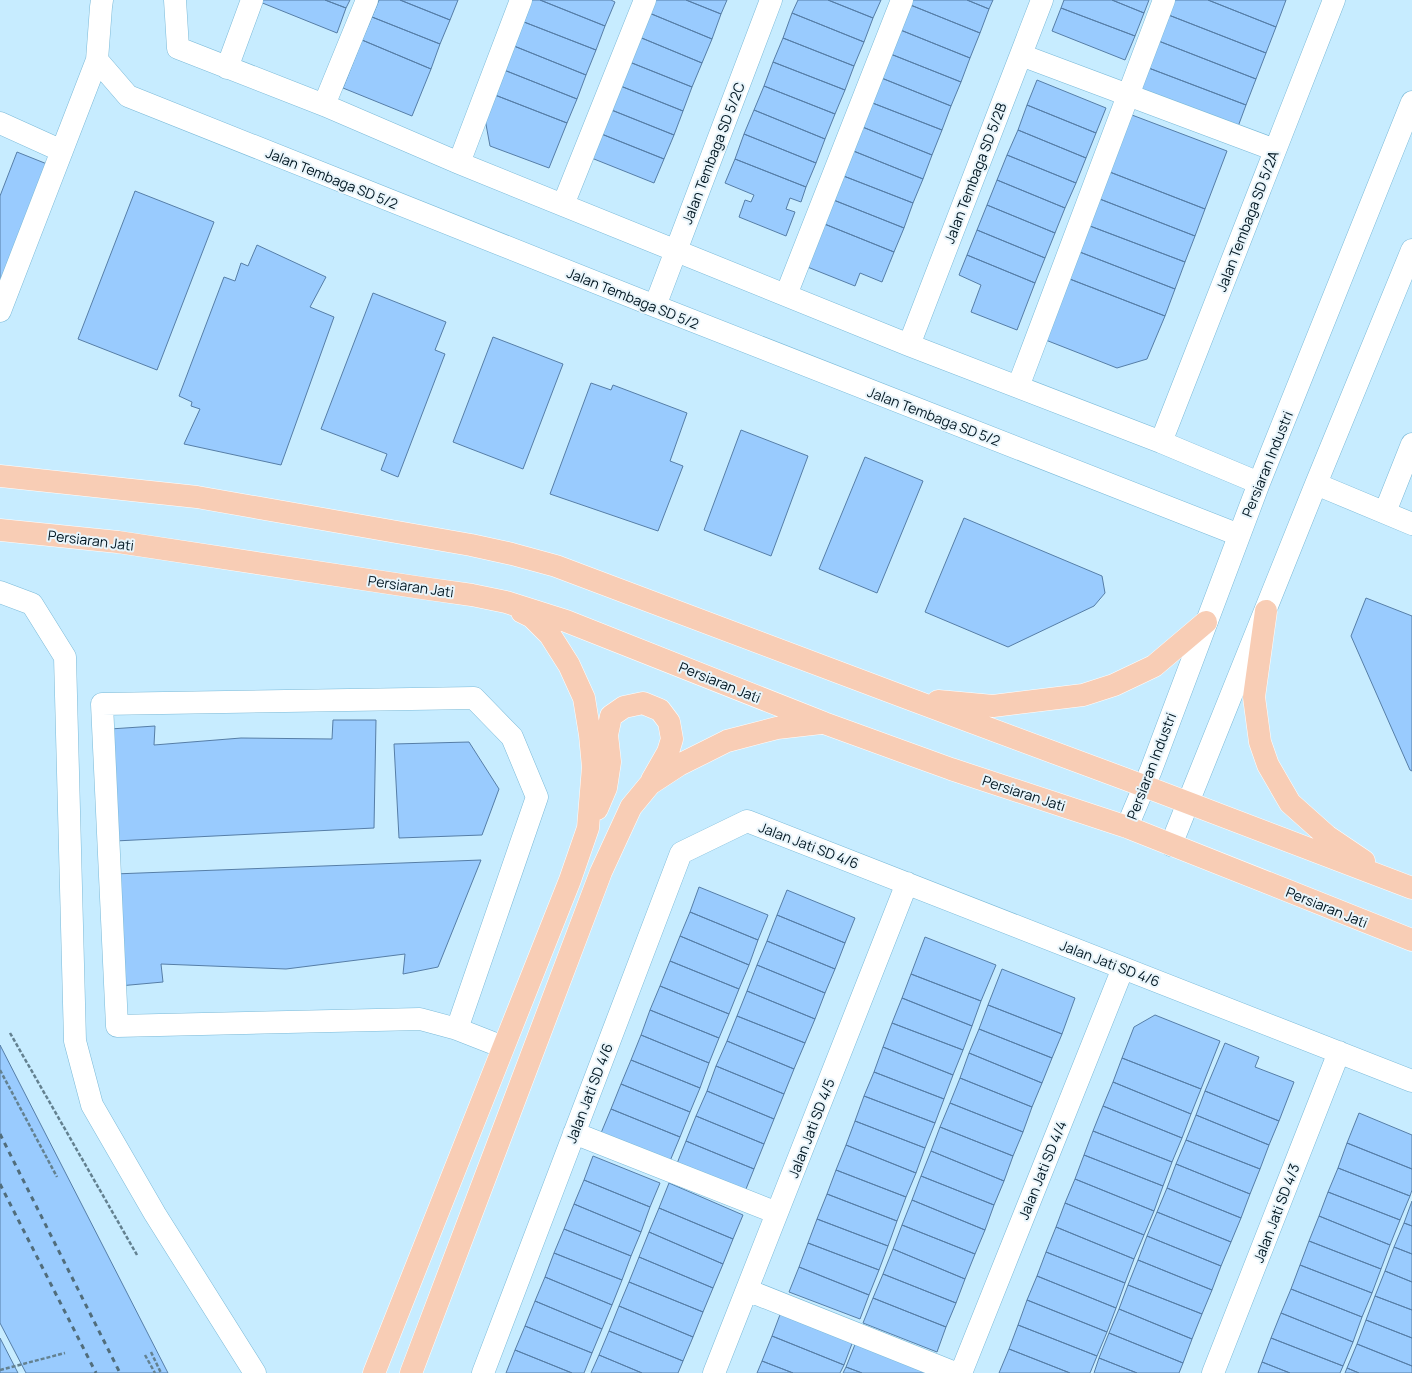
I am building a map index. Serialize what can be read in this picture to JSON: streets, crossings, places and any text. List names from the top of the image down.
{
  "streets": {
    "main road": ["Persiaran Jati"],
    "street": [
      "Jalan Tembaga SD 5/2C",
      "Jalan Tembaga SD 5/2B",
      "Jalan Tembaga SD 5/2",
      "Jalan Tembaga SD 5/2A",
      "Persiaran Industri",
      "Jalan Jati SD 4/6",
      "Jalan Jati SD 4/5",
      "Jalan Jati SD 4/4",
      "Jalan Jati SD 4/3"
    ]
  },
  "crossings": [
    ["Jalan Tembaga SD 5/2C", "Jalan Tembaga SD 5/2"],
    ["Jalan Tembaga SD 5/2", "Persiaran Industri"],
    ["Persiaran Industri", "Persiaran Jati"],
    ["Jalan Jati SD 4/6", "Jalan Jati SD 4/5"],
    ["Jalan Jati SD 4/6", "Jalan Jati SD 4/4"],
    ["Jalan Jati SD 4/6", "Jalan Jati SD 4/3"]
  ]
}
